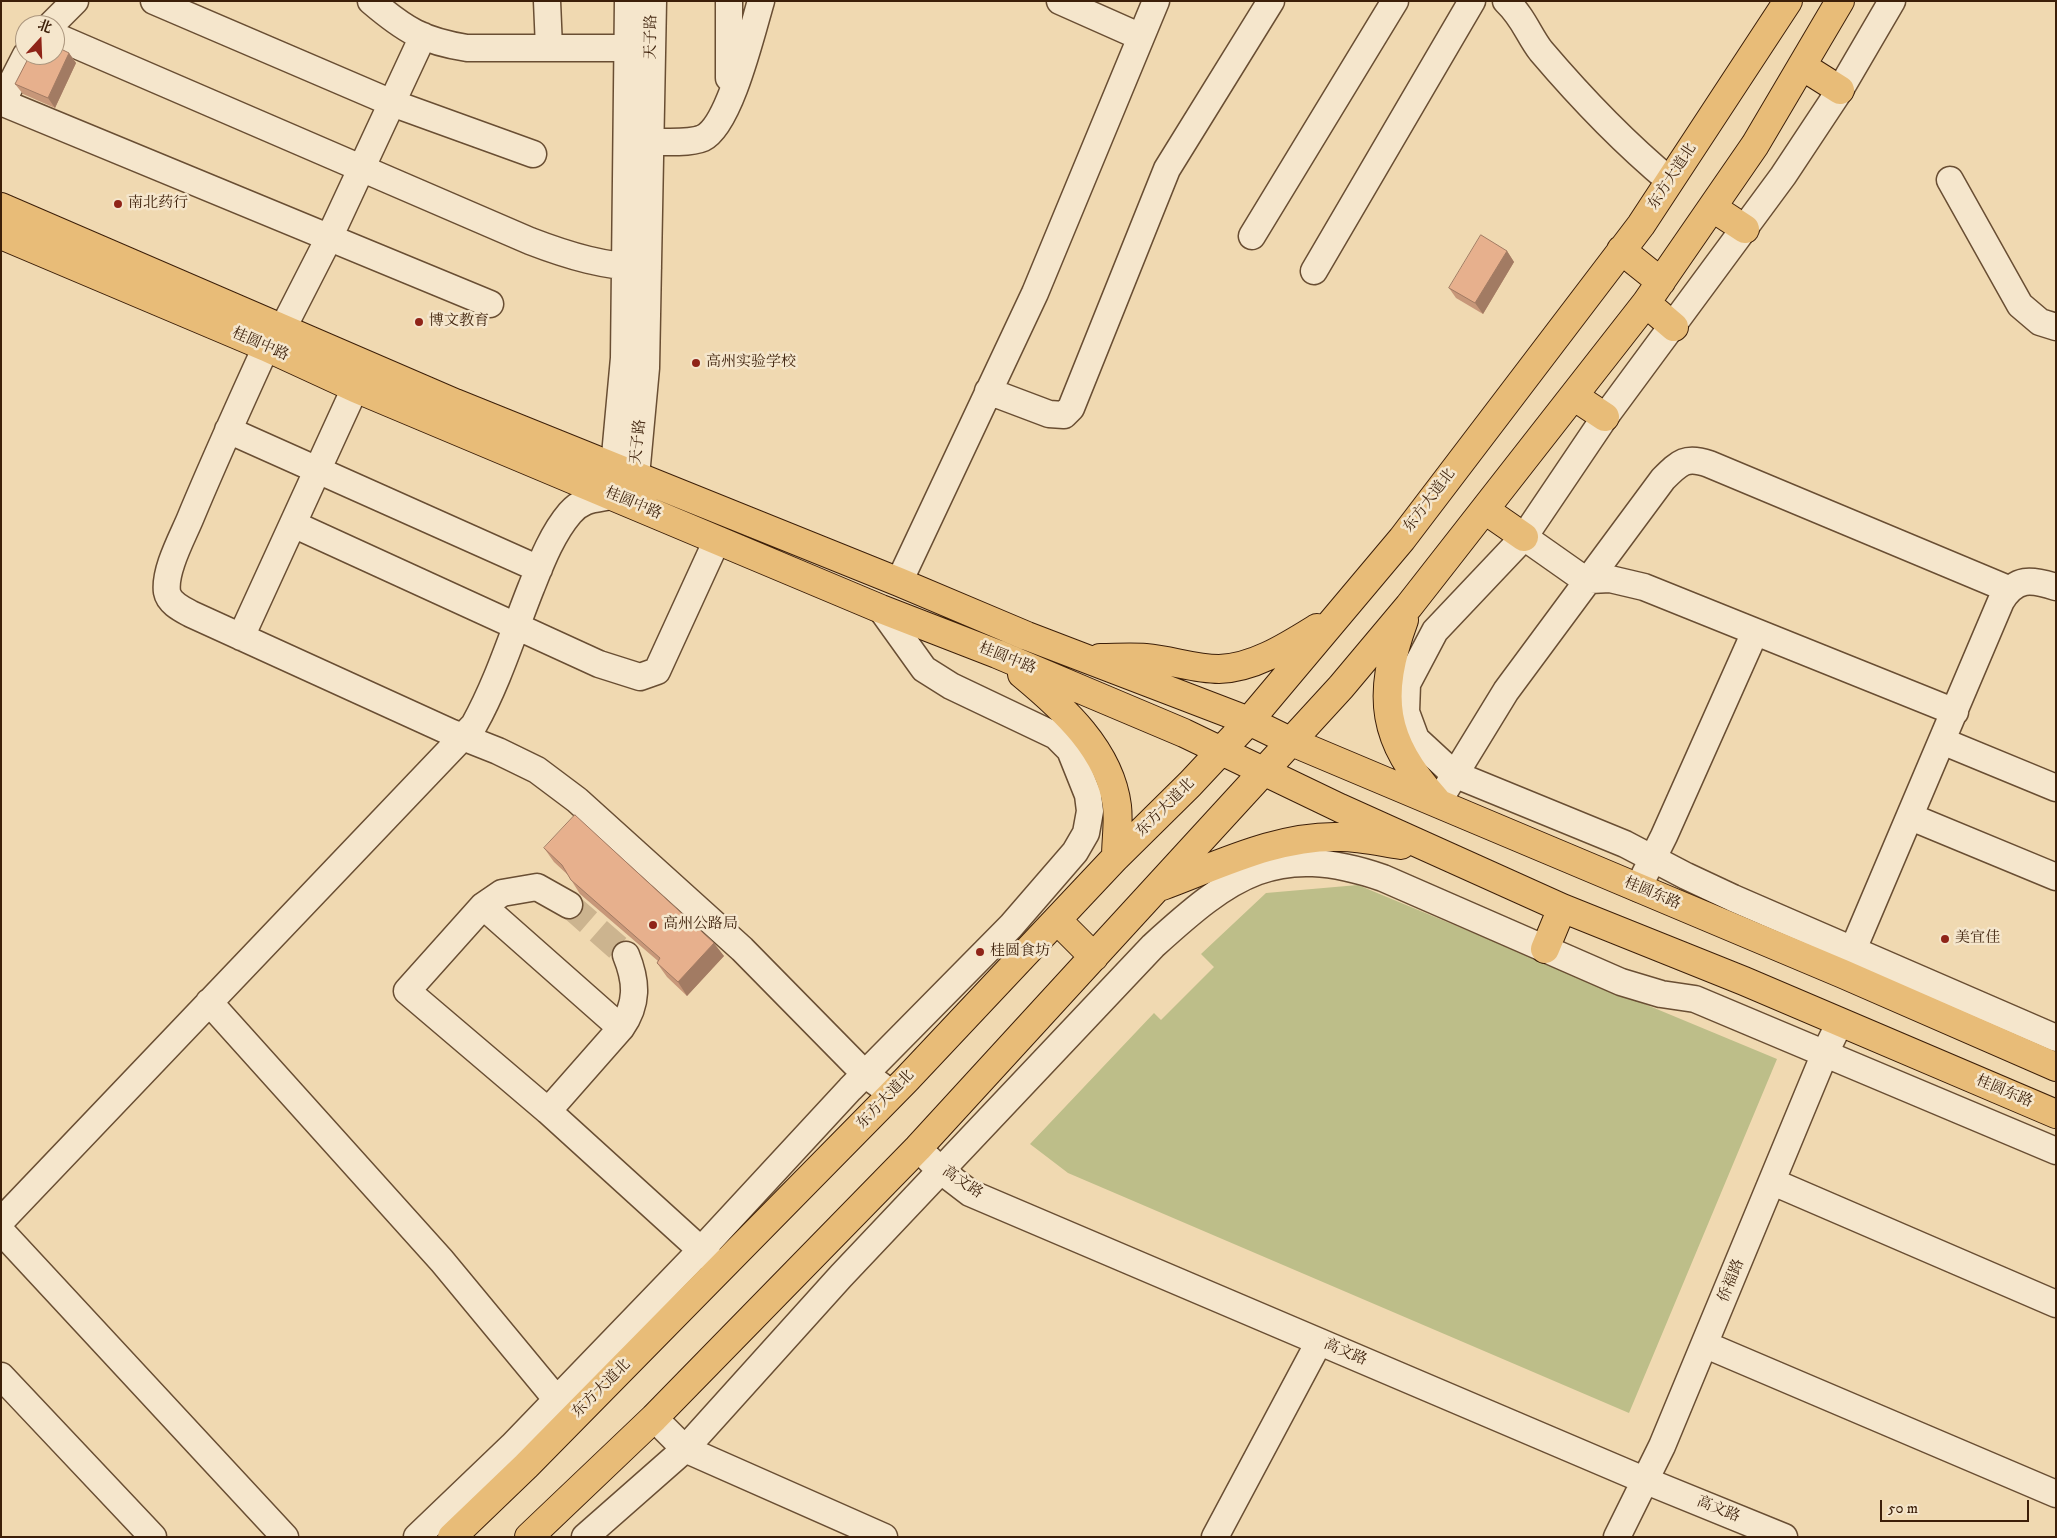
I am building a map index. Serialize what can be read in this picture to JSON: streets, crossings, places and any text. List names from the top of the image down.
{
  "streets": {
    "main road": ["东方大道北", "桂圆中路", "桂圆东路"],
    "street": ["天子路", "高文路", "侨福路"]
  },
  "crossings": [
    ["天子路", "桂圆中路"],
    ["东方大道北", "桂圆中路"],
    ["东方大道北", "桂圆东路"],
    ["桂圆中路", "桂圆东路"],
    ["桂圆东路", "侨福路"],
    ["高文路", "侨福路"]
  ],
  "places": [
    "南北药行",
    "博文教育",
    "高州实验学校",
    "高州公路局",
    "美宜佳",
    "桂圆食坊"
  ],
  "scale_bar": "50 m",
  "north": "top"
}
